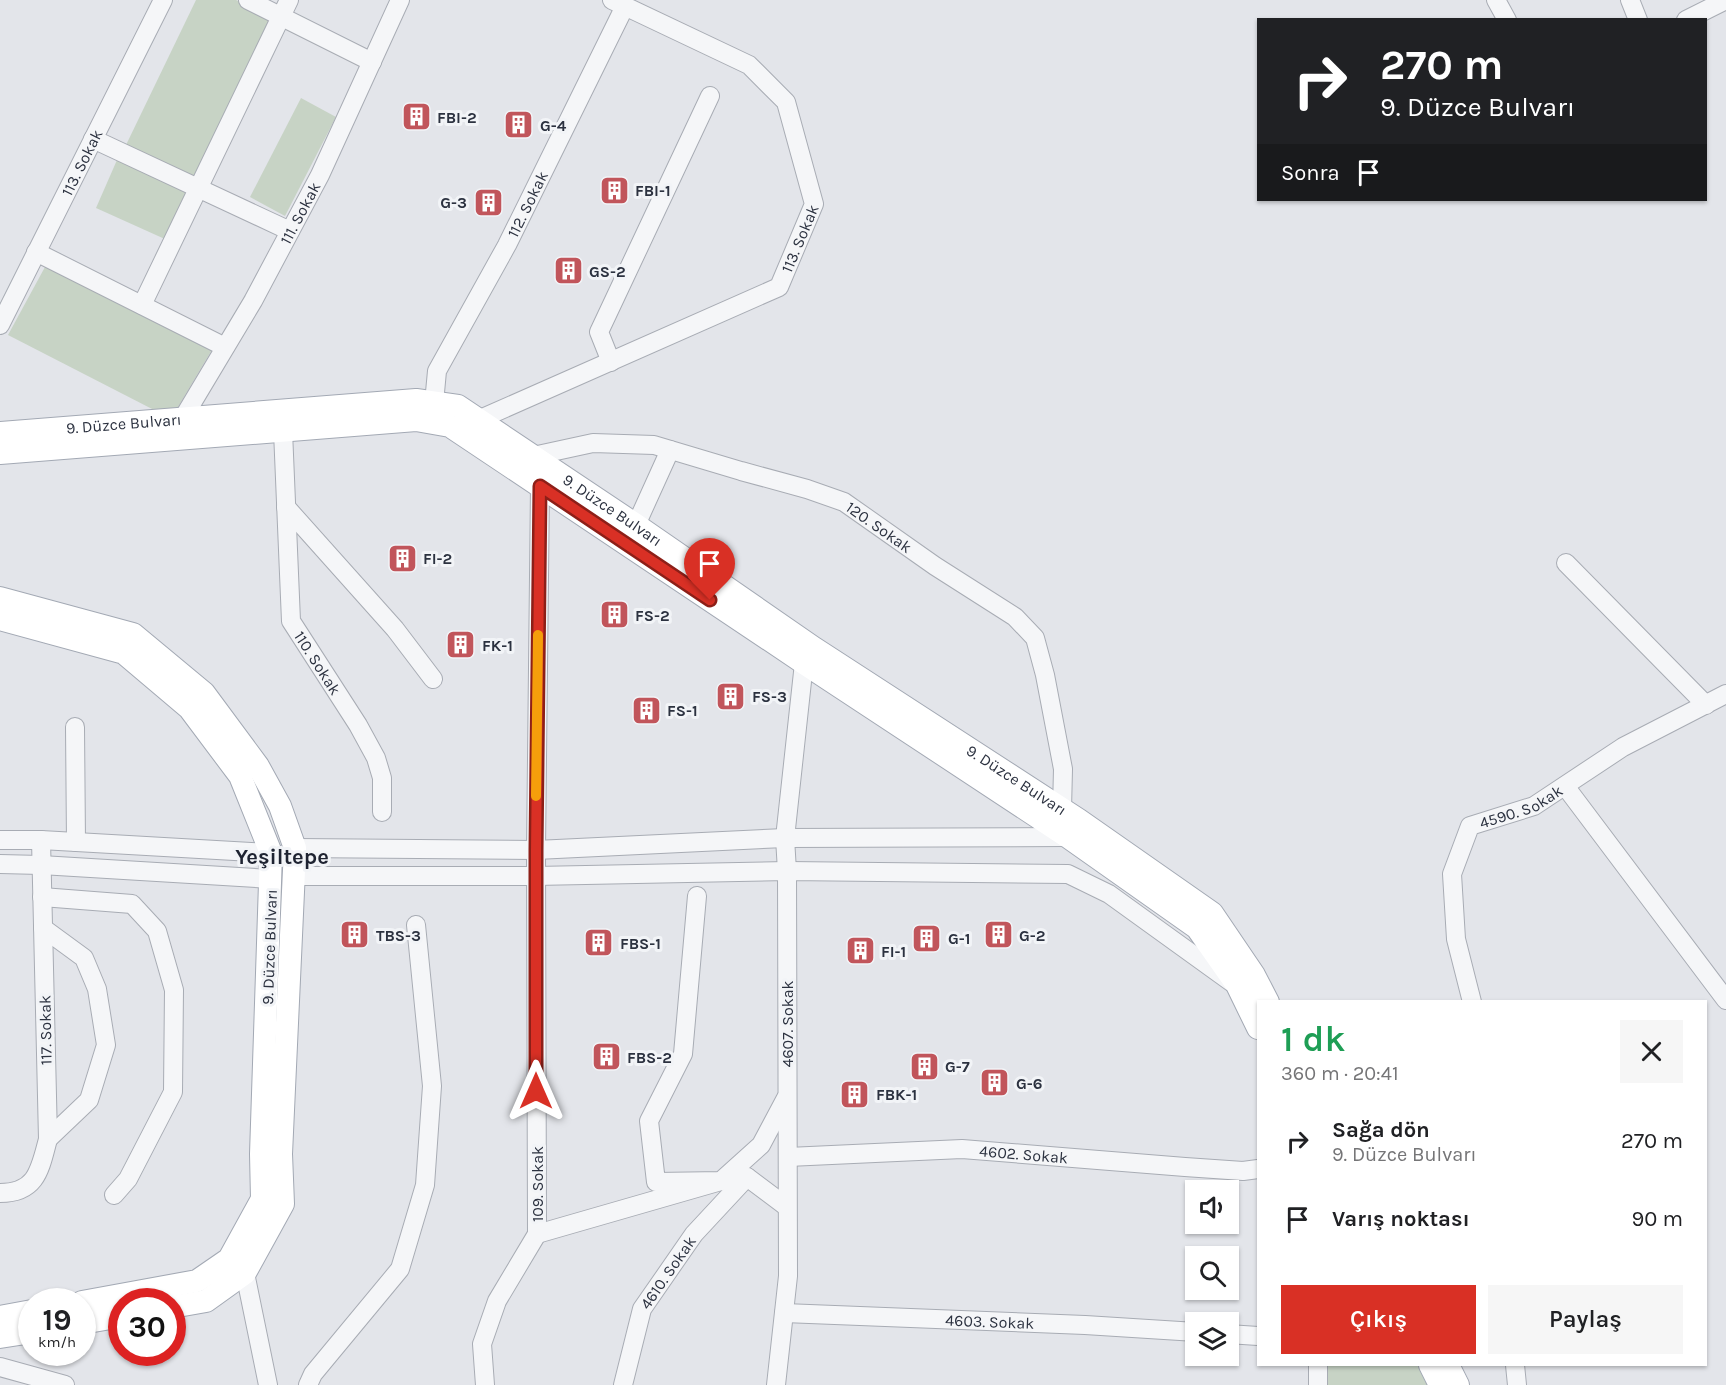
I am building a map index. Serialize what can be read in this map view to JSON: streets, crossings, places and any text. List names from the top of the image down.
{
  "streets": {
    "main road": ["9. Düzce Bulvarı"],
    "street": [
      "113. Sokak",
      "112. Sokak",
      "111. Sokak",
      "120. Sokak",
      "110. Sokak",
      "4590. Sokak",
      "4607. Sokak",
      "117. Sokak",
      "4602. Sokak",
      "109. Sokak",
      "4610. Sokak",
      "4603. Sokak"
    ]
  },
  "crossings": [
    ["113. Sokak", "112. Sokak"],
    ["113. Sokak", "9. Düzce Bulvarı"],
    ["112. Sokak", "9. Düzce Bulvarı"],
    ["111. Sokak", "9. Düzce Bulvarı"],
    ["9. Düzce Bulvarı", "120. Sokak"],
    ["9. Düzce Bulvarı", "110. Sokak"],
    ["9. Düzce Bulvarı", "4607. Sokak"],
    ["9. Düzce Bulvarı", "109. Sokak"],
    ["4607. Sokak", "4602. Sokak"],
    ["4607. Sokak", "4603. Sokak"]
  ],
  "districts": ["Yeşiltepe"],
  "places": {
    "building": [
      "FBI-2",
      "G-4",
      "FBI-1",
      "G-3",
      "GS-2",
      "FI-2",
      "FS-2",
      "FK-1",
      "FS-3",
      "FS-1",
      "TBS-3",
      "G-2",
      "G-1",
      "FBS-1",
      "FI-1",
      "FBS-2",
      "G-7",
      "G-6",
      "FBK-1"
    ]
  },
  "page": {
    "turn": ["270 m", "9. Düzce Bulvarı"],
    "then": "Sonra",
    "heading": ["1 dk", "360 m · 20:41"],
    "list": [
      {
        "name": "Sağa dön",
        "note": "9. Düzce Bulvarı",
        "value": "270 m"
      },
      {
        "name": "Varış noktası",
        "value": "90 m"
      }
    ],
    "buttons": ["Çıkış", "Paylaş"],
    "speed": "19 km/h",
    "limit": "30"
  }
}
